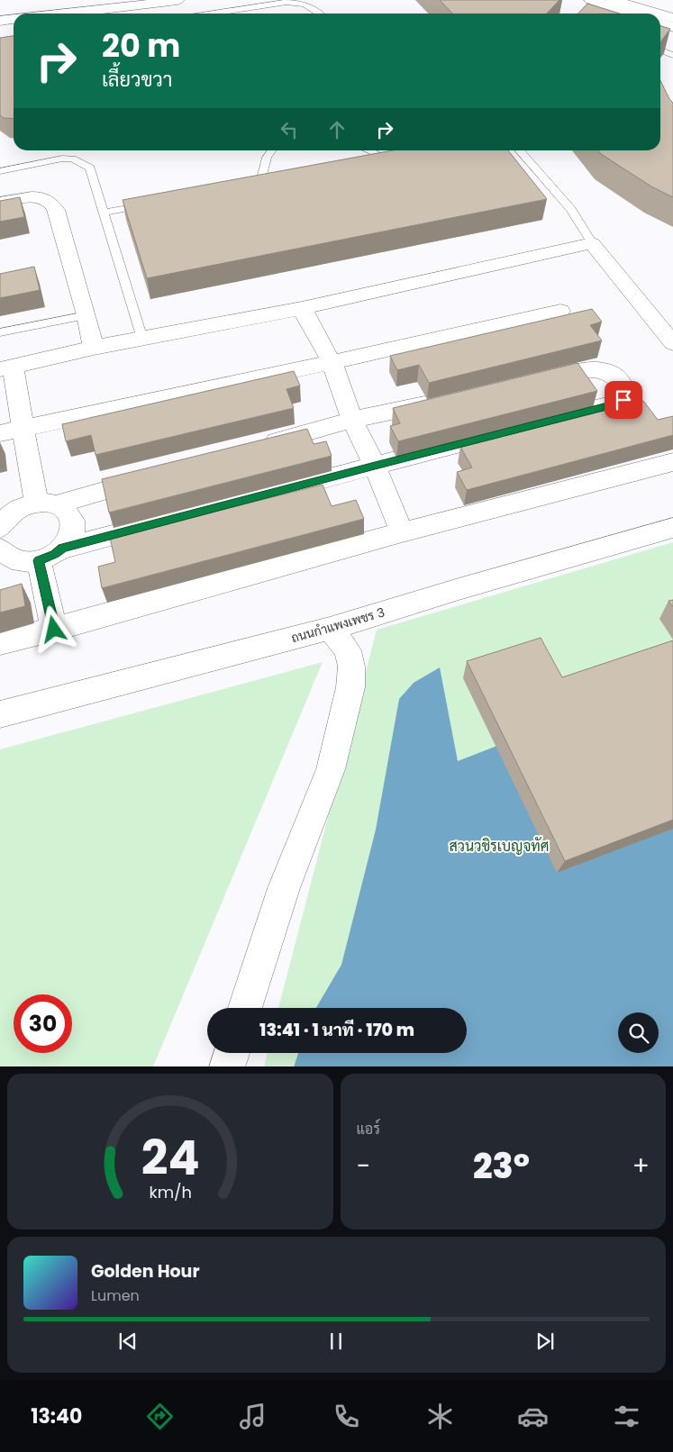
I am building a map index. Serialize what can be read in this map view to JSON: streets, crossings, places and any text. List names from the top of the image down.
{
  "streets": {
    "main road": ["ถนนกำแพงเพชร 3"]
  },
  "parks": ["สวนวชิรเบญจทัศ"],
  "page": {
    "turn": ["20 m", "เลี้ยวขวา"],
    "limit": "30",
    "trip": "13:41 · 1 นาที · 170 m",
    "tile": "แอร์",
    "heat": ["−", "23°", "+"],
    "song": ["Golden Hour", "Lumen"],
    "tabs": "13:40",
    "gauge": ["24", "km/h"]
  }
}
